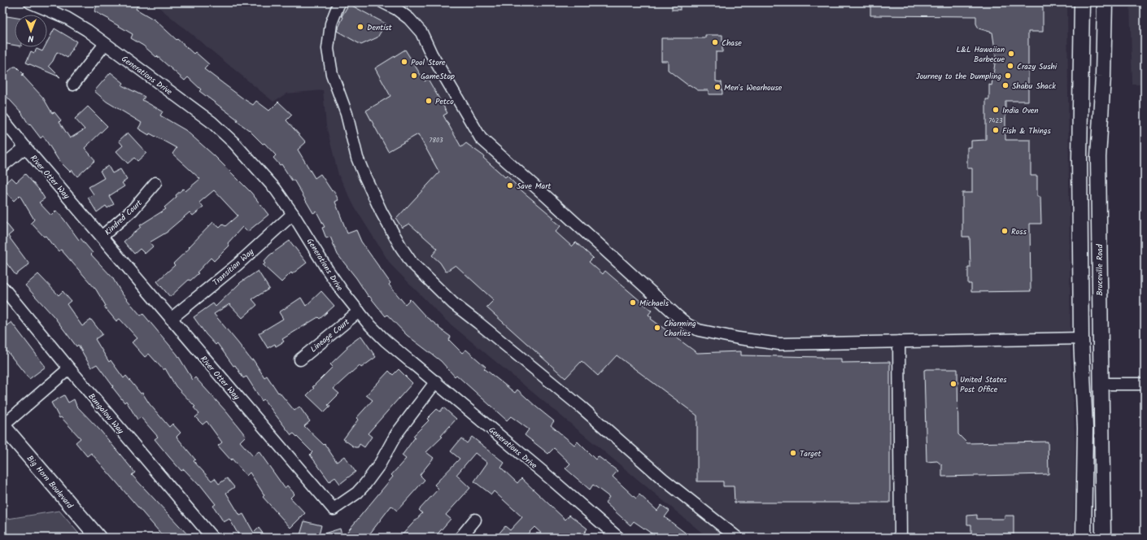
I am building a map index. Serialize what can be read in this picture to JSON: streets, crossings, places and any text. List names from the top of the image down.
{
  "streets": {
    "main road": ["Bruceville Road", "Big Horn Boulevard"],
    "street": [
      "Generations Drive",
      "River Otter Way",
      "Kindred Court",
      "Transition Way",
      "Lineage Court",
      "Bungalow Way"
    ]
  },
  "crossings": [
    ["Generations Drive", "River Otter Way"],
    ["Generations Drive", "Transition Way"],
    ["Generations Drive", "Lineage Court"],
    ["River Otter Way", "Kindred Court"],
    ["River Otter Way", "Transition Way"]
  ],
  "places": [
    "Dentist",
    "Chase",
    "L&L Hawaiian Barbecue",
    "Pool Store",
    "Crazy Sushi",
    "GameStop",
    "Journey to the Dumpling",
    "Shabu Shack",
    "Men's Wearhouse",
    "Petco",
    "India Oven",
    "Fish & Things",
    "Save Mart",
    "Ross",
    "Michaels",
    "Charming Charlies",
    "United States Post Office",
    "Target"
  ],
  "house_numbers": ["7423", "7803"],
  "north": "bottom"
}
